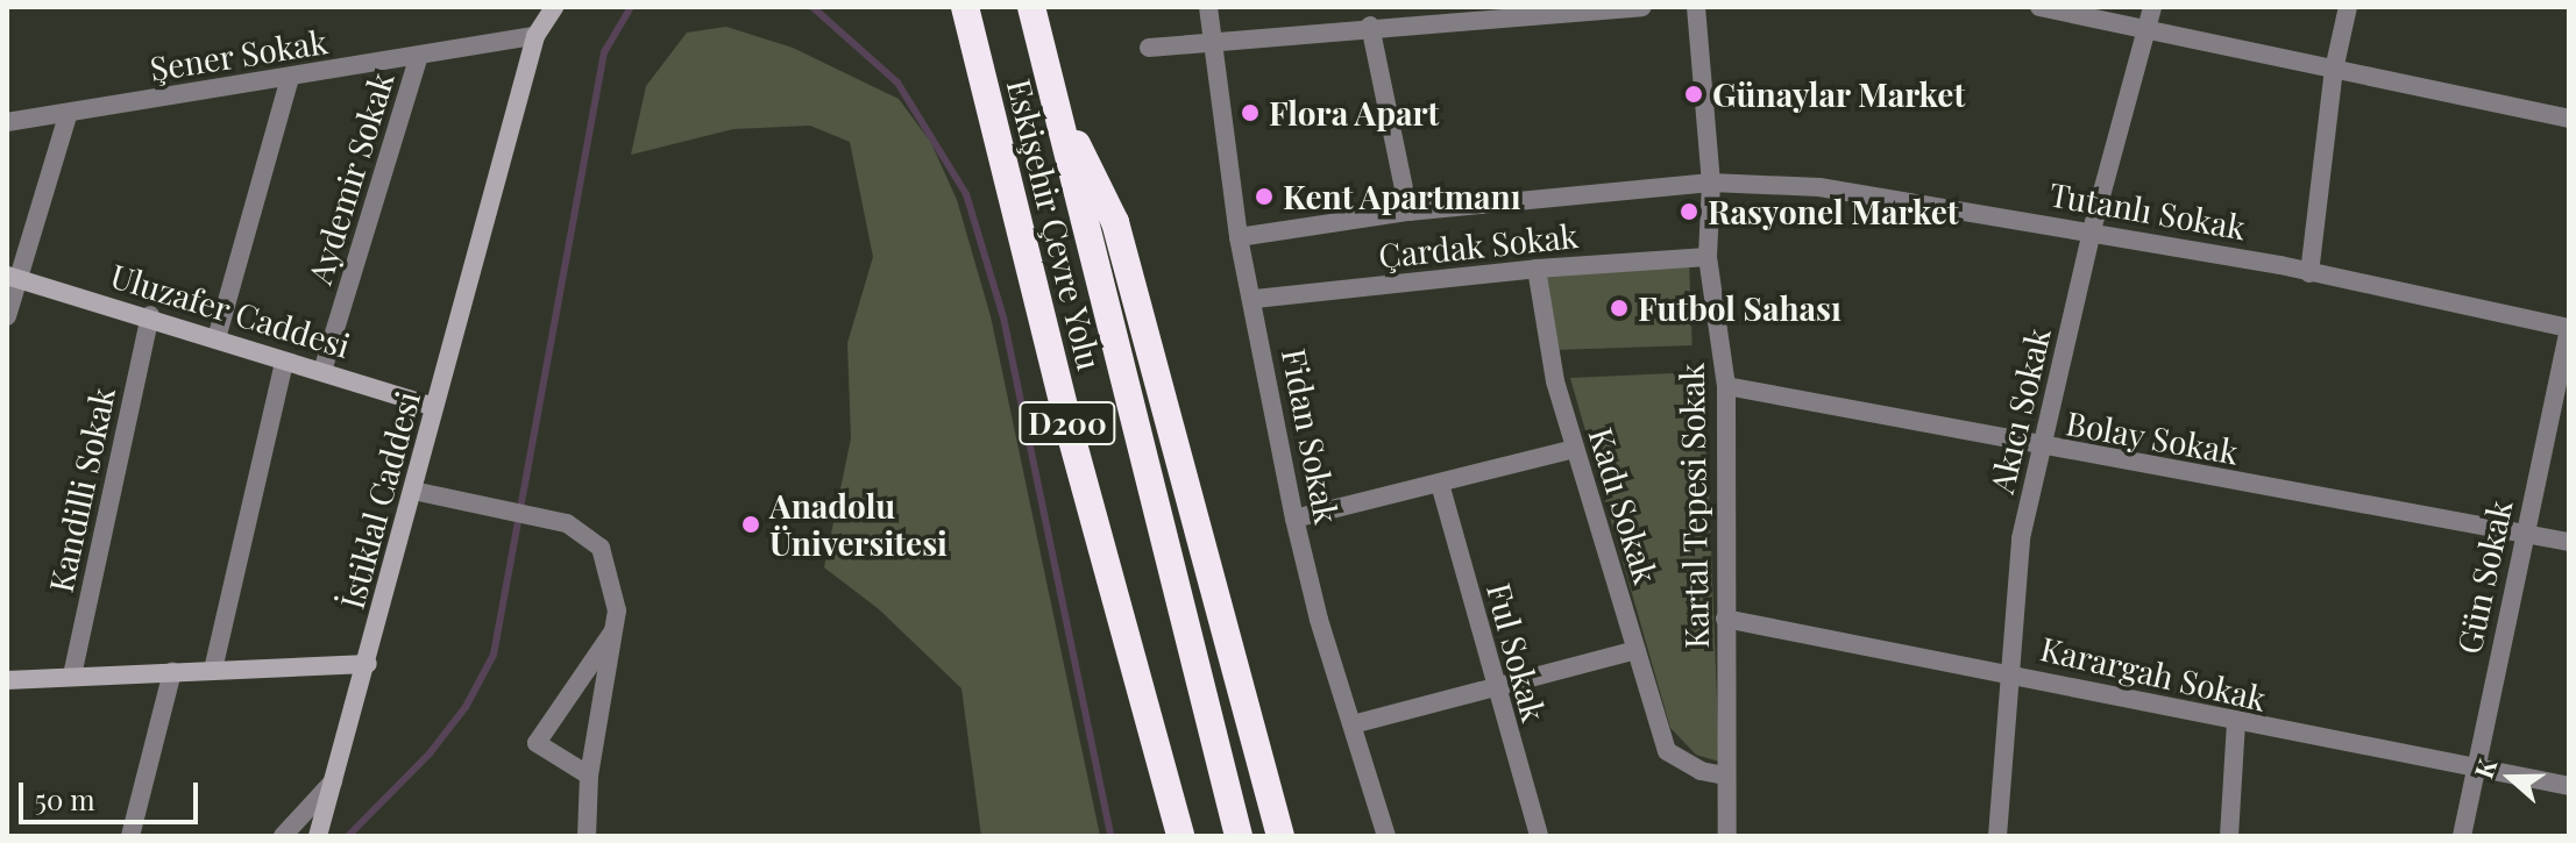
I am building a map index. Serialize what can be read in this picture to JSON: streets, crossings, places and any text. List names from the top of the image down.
{
  "streets": {
    "highway": ["Eskişehir Çevre Yolu", "D200"],
    "main road": ["Uluzafer Caddesi", "İstiklal Caddesi"],
    "street": [
      "Şener Sokak",
      "Aydemir Sokak",
      "Tutanlı Sokak",
      "Çardak Sokak",
      "Akıcı Sokak",
      "Fidan Sokak",
      "Bolay Sokak",
      "Kandilli Sokak",
      "Kadı Sokak",
      "Kartal Tepesi Sokak",
      "Gün Sokak",
      "Ful Sokak",
      "Karargah Sokak"
    ]
  },
  "crossings": [
    ["Şener Sokak", "Aydemir Sokak"],
    ["Şener Sokak", "İstiklal Caddesi"],
    ["Aydemir Sokak", "Uluzafer Caddesi"],
    ["Tutanlı Sokak", "Akıcı Sokak"],
    ["Tutanlı Sokak", "Fidan Sokak"],
    ["Tutanlı Sokak", "Kartal Tepesi Sokak"],
    ["Tutanlı Sokak", "Gün Sokak"],
    ["Çardak Sokak", "Fidan Sokak"],
    ["Çardak Sokak", "Kadı Sokak"],
    ["Çardak Sokak", "Kartal Tepesi Sokak"],
    ["Uluzafer Caddesi", "Kandilli Sokak"],
    ["Uluzafer Caddesi", "İstiklal Caddesi"],
    ["Akıcı Sokak", "Bolay Sokak"],
    ["Akıcı Sokak", "Karargah Sokak"],
    ["Bolay Sokak", "Kartal Tepesi Sokak"],
    ["Bolay Sokak", "Gün Sokak"],
    ["Kadı Sokak", "Kartal Tepesi Sokak"],
    ["Kartal Tepesi Sokak", "Karargah Sokak"],
    ["Gün Sokak", "Karargah Sokak"]
  ],
  "places": [
    "Günaylar Market",
    "Flora Apart",
    "Kent Apartmanı",
    "Rasyonel Market",
    "Futbol Sahası",
    "Anadolu Üniversitesi"
  ],
  "scale_bar": "50 m",
  "north": "left"
}
